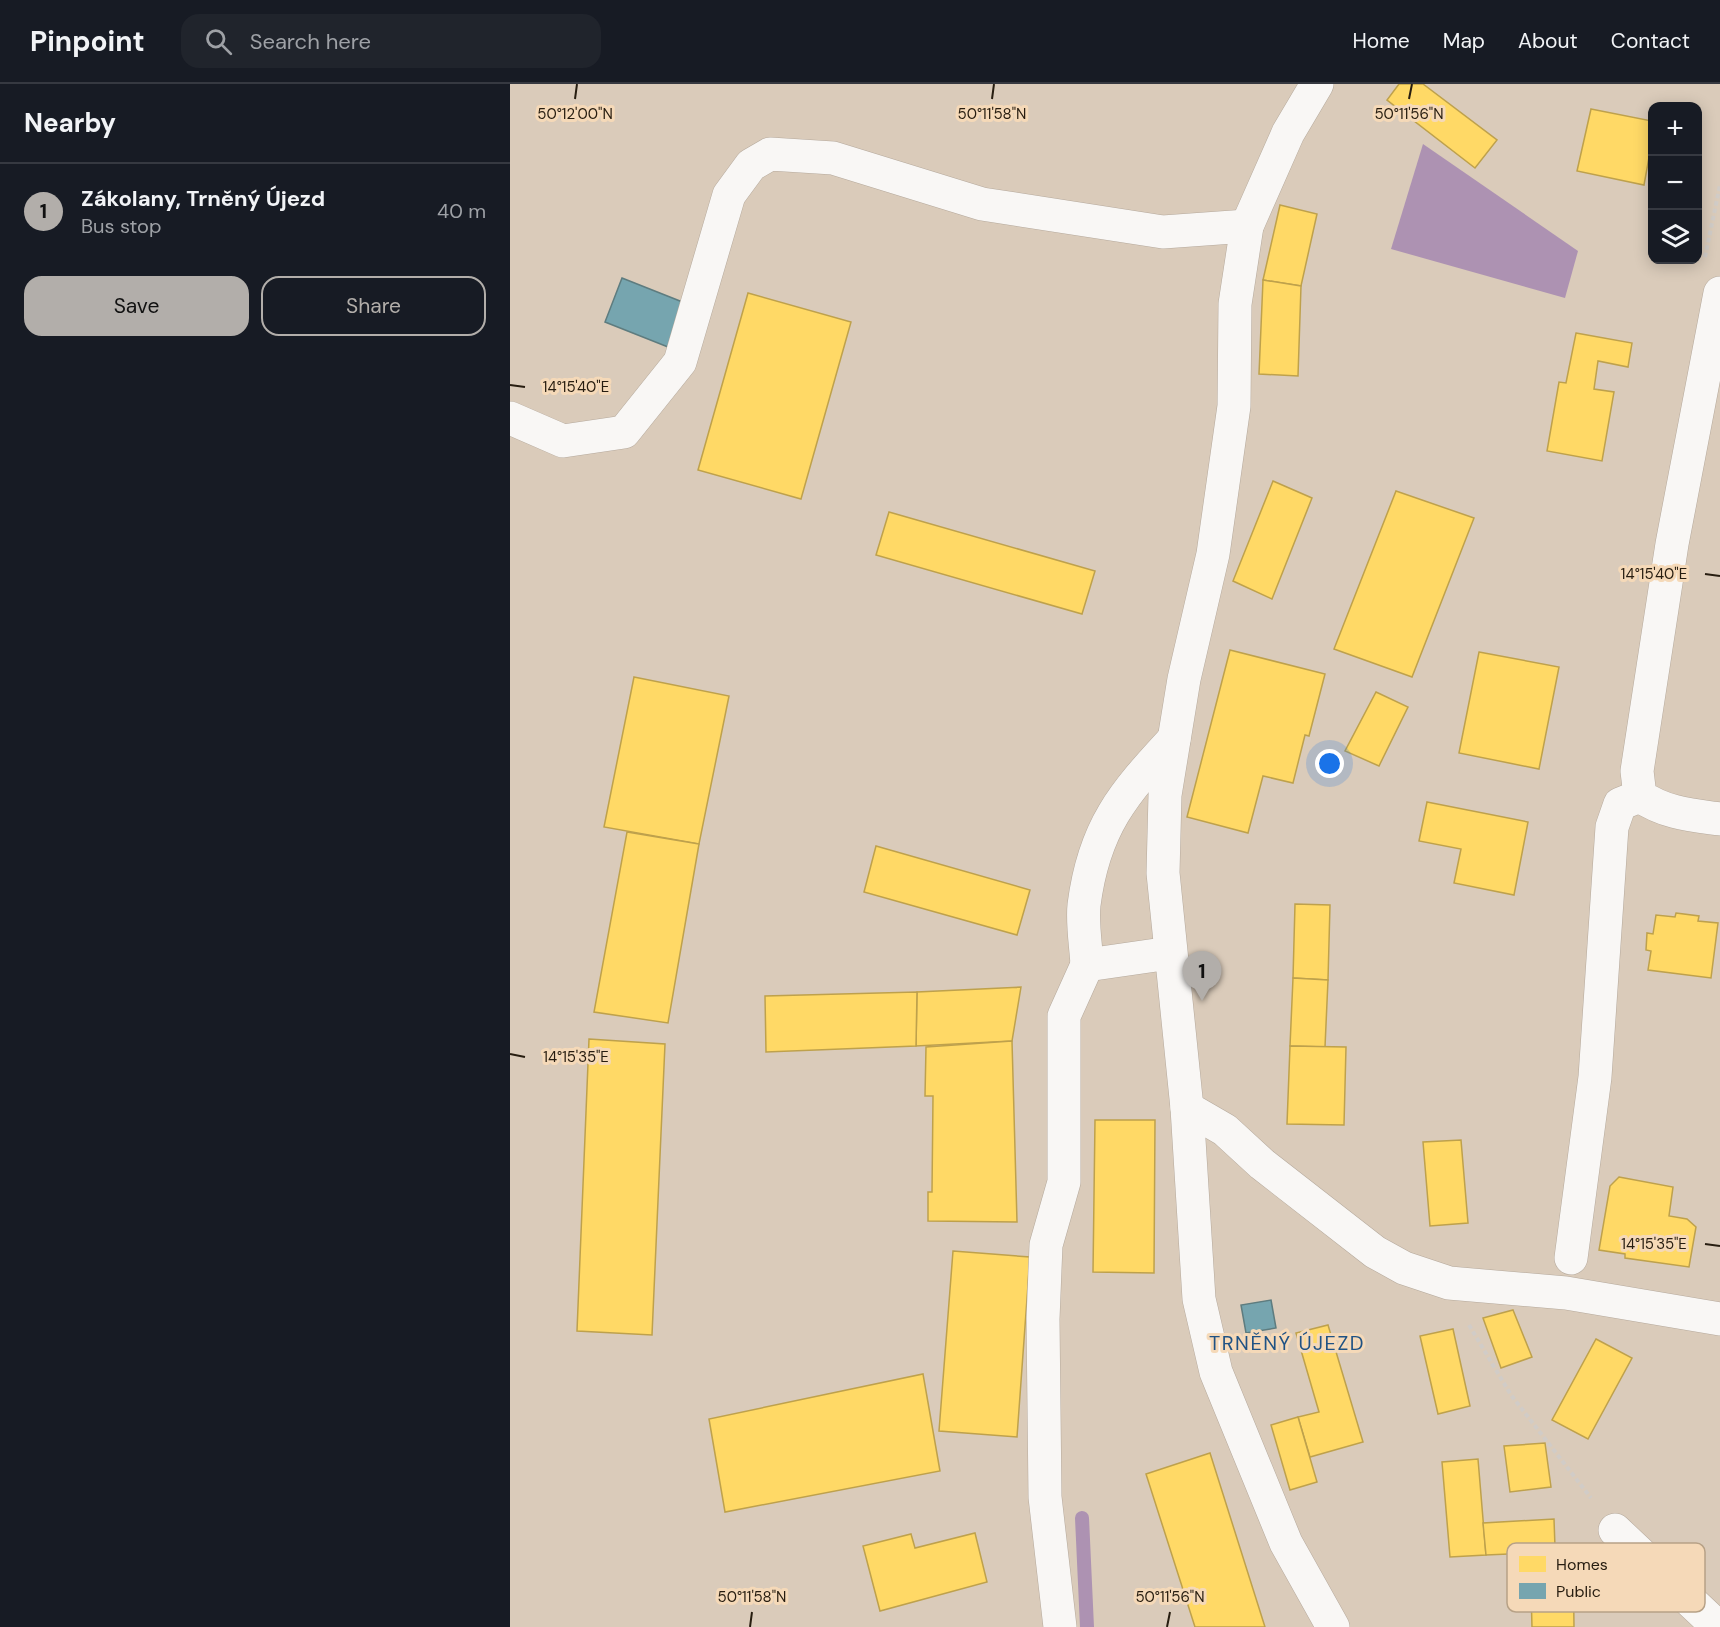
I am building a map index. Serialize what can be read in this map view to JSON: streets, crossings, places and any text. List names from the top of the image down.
{
  "districts": ["TRNĚNÝ ÚJEZD"],
  "legend": ["Homes", "Public"],
  "page": {
    "header": "Pinpoint",
    "search": "Search here",
    "nav": [
      "Home",
      "Map",
      "About",
      "Contact"
    ],
    "heading": "Nearby",
    "map_buttons": ["+", "−"],
    "list": [
      {
        "mark": "1",
        "name": "Zákolany, Trněný Újezd",
        "note": "Bus stop",
        "value": "40 m"
      }
    ],
    "buttons": ["Save", "Share"],
    "pins": "1"
  },
  "coordinates": [
    "50°12'00\"N",
    "50°11'58\"N",
    "50°11'56\"N",
    "14°15'40\"E",
    "14°15'35\"E"
  ]
}
